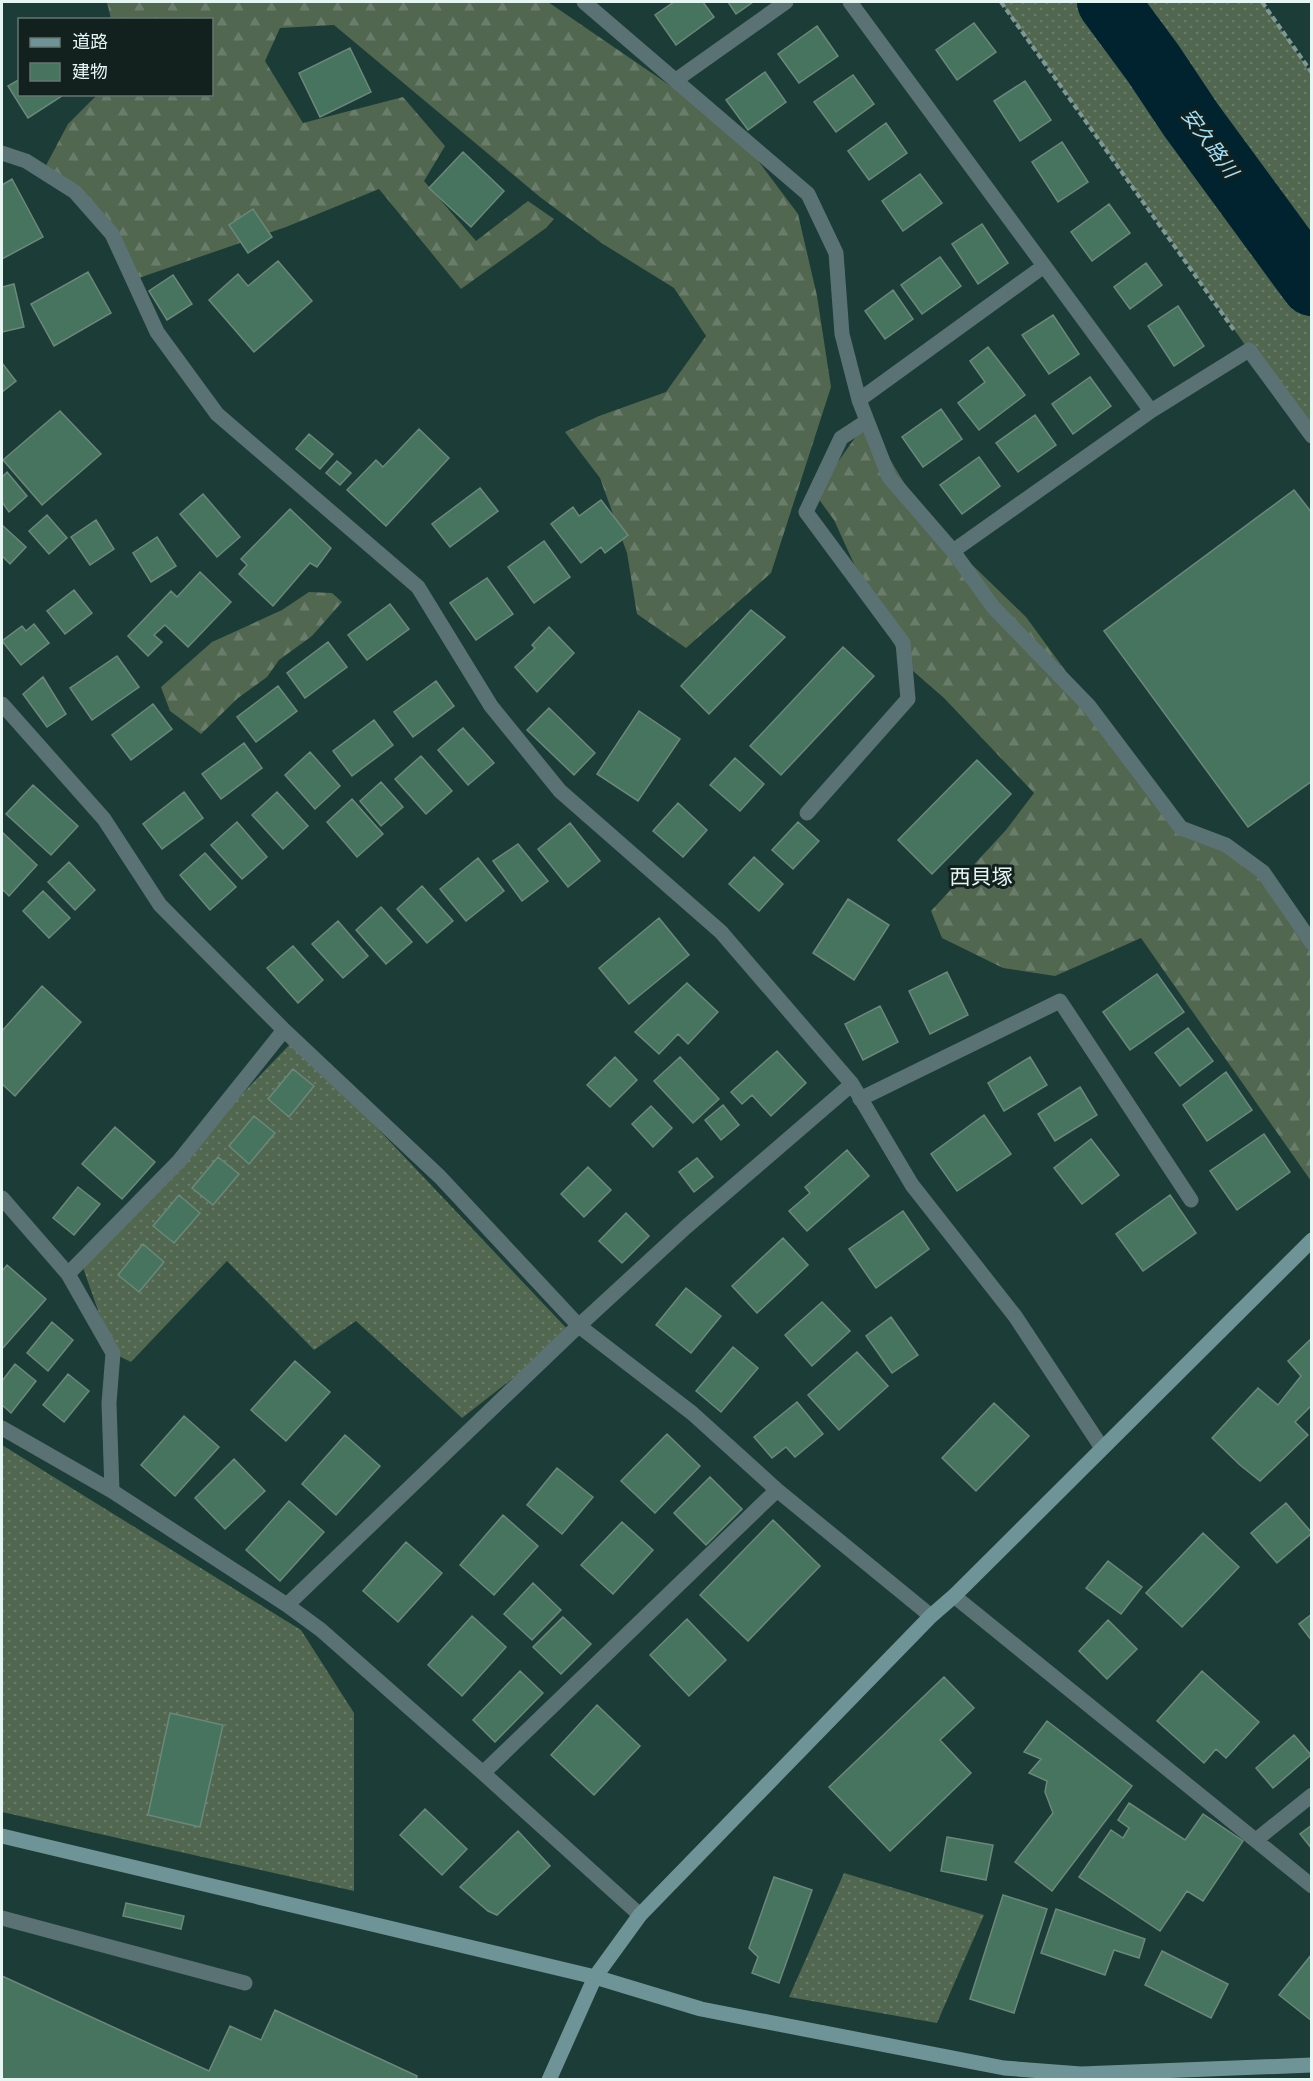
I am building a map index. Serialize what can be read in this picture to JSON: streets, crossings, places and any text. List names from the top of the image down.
{
  "districts": ["西貝塚"],
  "water": ["安久路川"],
  "legend": ["道路", "建物"]
}
